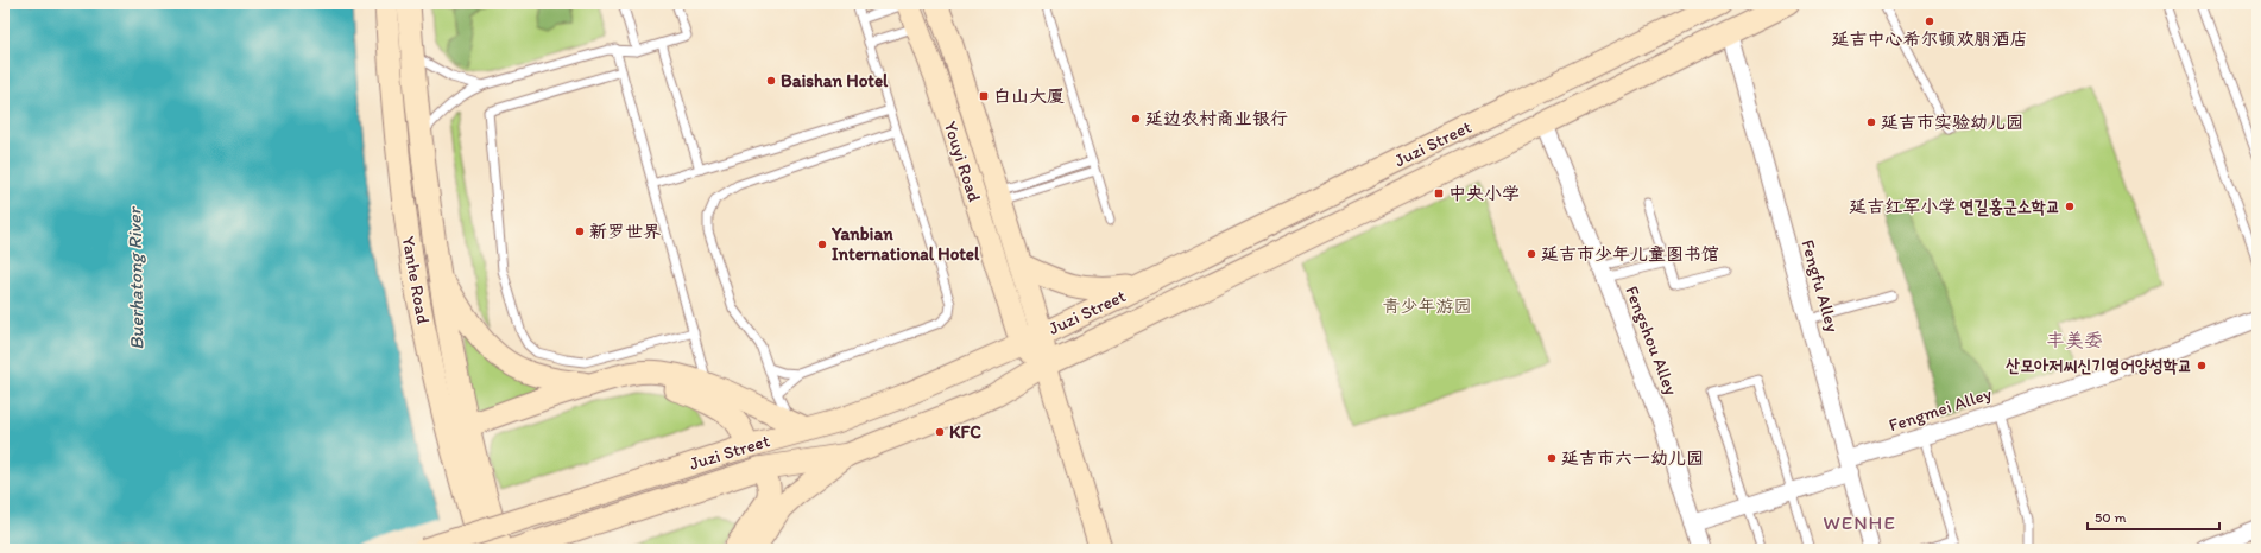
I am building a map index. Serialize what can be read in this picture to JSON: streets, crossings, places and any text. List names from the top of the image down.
{
  "streets": {
    "main road": ["Juzi Street", "Youyi Road", "Yanhe Road"],
    "street": ["Fengfu Alley", "Fengshou Alley", "Fengmei Alley"]
  },
  "crossings": [
    ["Juzi Street", "Youyi Road"],
    ["Juzi Street", "Fengfu Alley"],
    ["Juzi Street", "Fengshou Alley"],
    ["Fengfu Alley", "Fengmei Alley"],
    ["Fengshou Alley", "Fengmei Alley"]
  ],
  "districts": ["丰美委", "WENHE"],
  "water": ["Buerhatong River"],
  "parks": ["青少年游园"],
  "places": {
    "other": [
      "延吉中心希尔顿欢朋酒店",
      "Baishan Hotel",
      "延边农村商业银行",
      "延吉市实验幼儿园",
      "延吉红军小学 연길홍군소학교",
      "新罗世界",
      "Yanbian International Hotel",
      "延吉市少年儿童图书馆",
      "산모아저씨신기영어양성학교",
      "KFC",
      "延吉市六一幼儿园"
    ],
    "transit": ["白山大厦", "中央小学"]
  },
  "scale_bar": "50 m"
}
